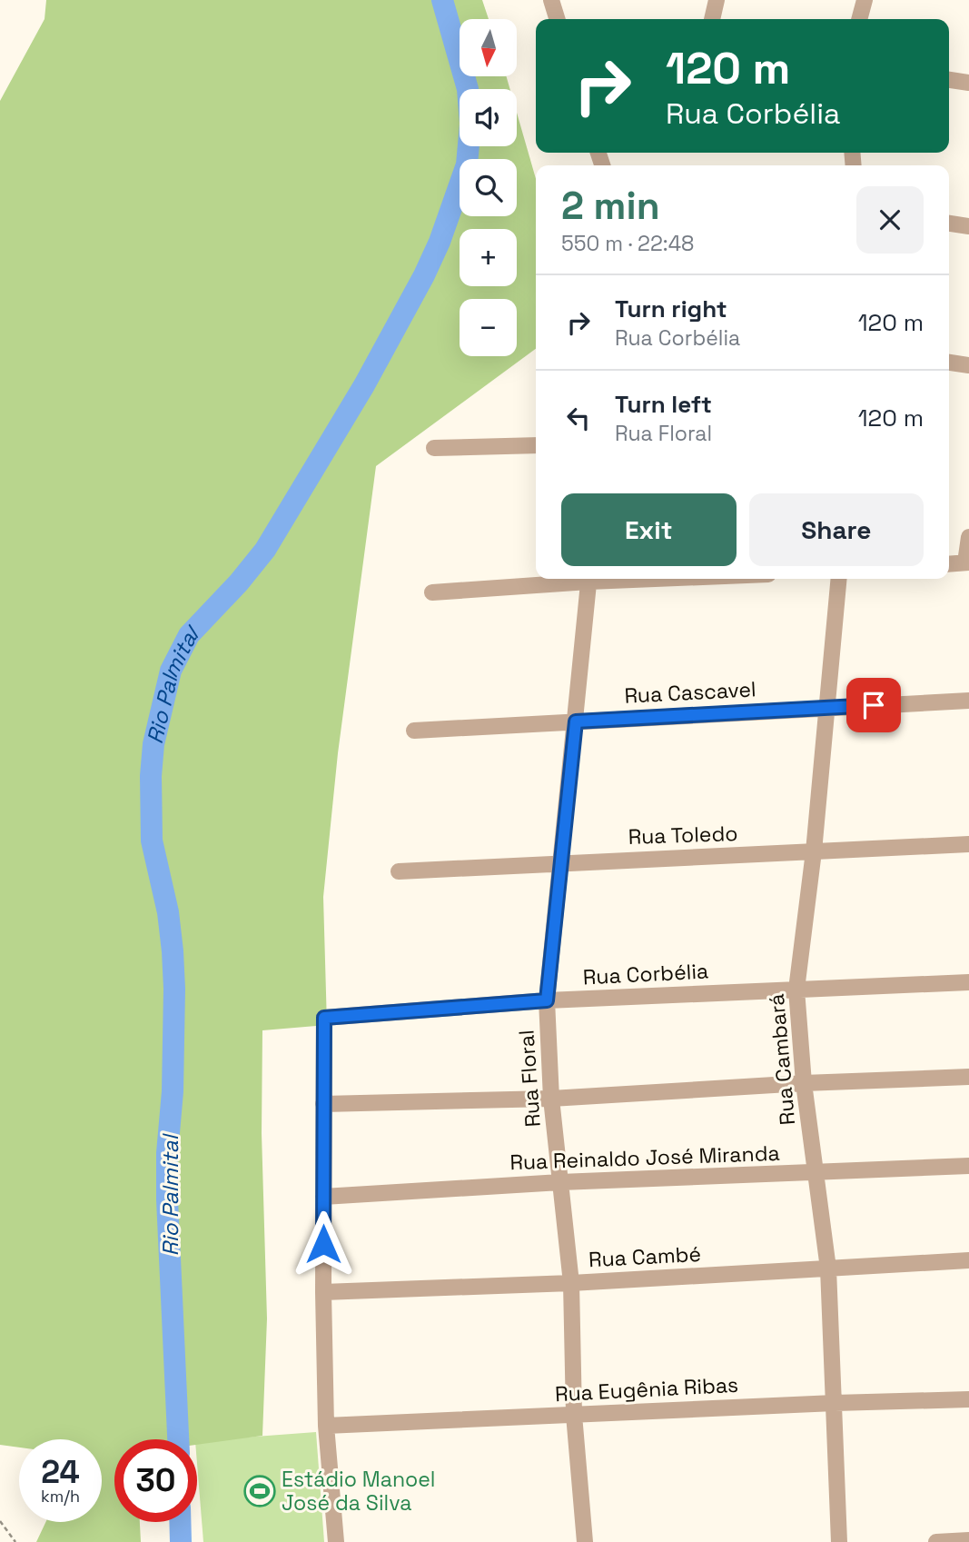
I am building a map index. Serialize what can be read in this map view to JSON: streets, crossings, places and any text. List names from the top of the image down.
{
  "streets": {
    "street": [
      "Rua Cascavel",
      "Rua Toledo",
      "Rua Corbélia",
      "Rua Cambará",
      "Rua Floral",
      "Rua Reinaldo José Miranda",
      "Rua Cambé",
      "Rua Eugênia Ribas"
    ]
  },
  "crossings": [
    ["Rua Cascavel", "Rua Cambará"],
    ["Rua Cascavel", "Rua Floral"],
    ["Rua Toledo", "Rua Cambará"],
    ["Rua Toledo", "Rua Floral"],
    ["Rua Corbélia", "Rua Cambará"],
    ["Rua Corbélia", "Rua Floral"],
    ["Rua Cambará", "Rua Reinaldo José Miranda"],
    ["Rua Cambará", "Rua Cambé"],
    ["Rua Cambará", "Rua Eugênia Ribas"],
    ["Rua Floral", "Rua Reinaldo José Miranda"],
    ["Rua Floral", "Rua Cambé"],
    ["Rua Floral", "Rua Eugênia Ribas"]
  ],
  "water": ["Rio Palmital"],
  "places": {
    "sports": ["Estádio Manoel José da Silva"]
  },
  "north": "bottom",
  "page": {
    "map_buttons": ["+", "−"],
    "turn": ["120 m", "Rua Corbélia"],
    "heading": ["2 min", "550 m · 22:48"],
    "list": [
      {
        "name": "Turn right",
        "note": "Rua Corbélia",
        "value": "120 m"
      },
      {
        "name": "Turn left",
        "note": "Rua Floral",
        "value": "120 m"
      }
    ],
    "buttons": ["Exit", "Share"],
    "speed": "24 km/h",
    "limit": "30"
  }
}
